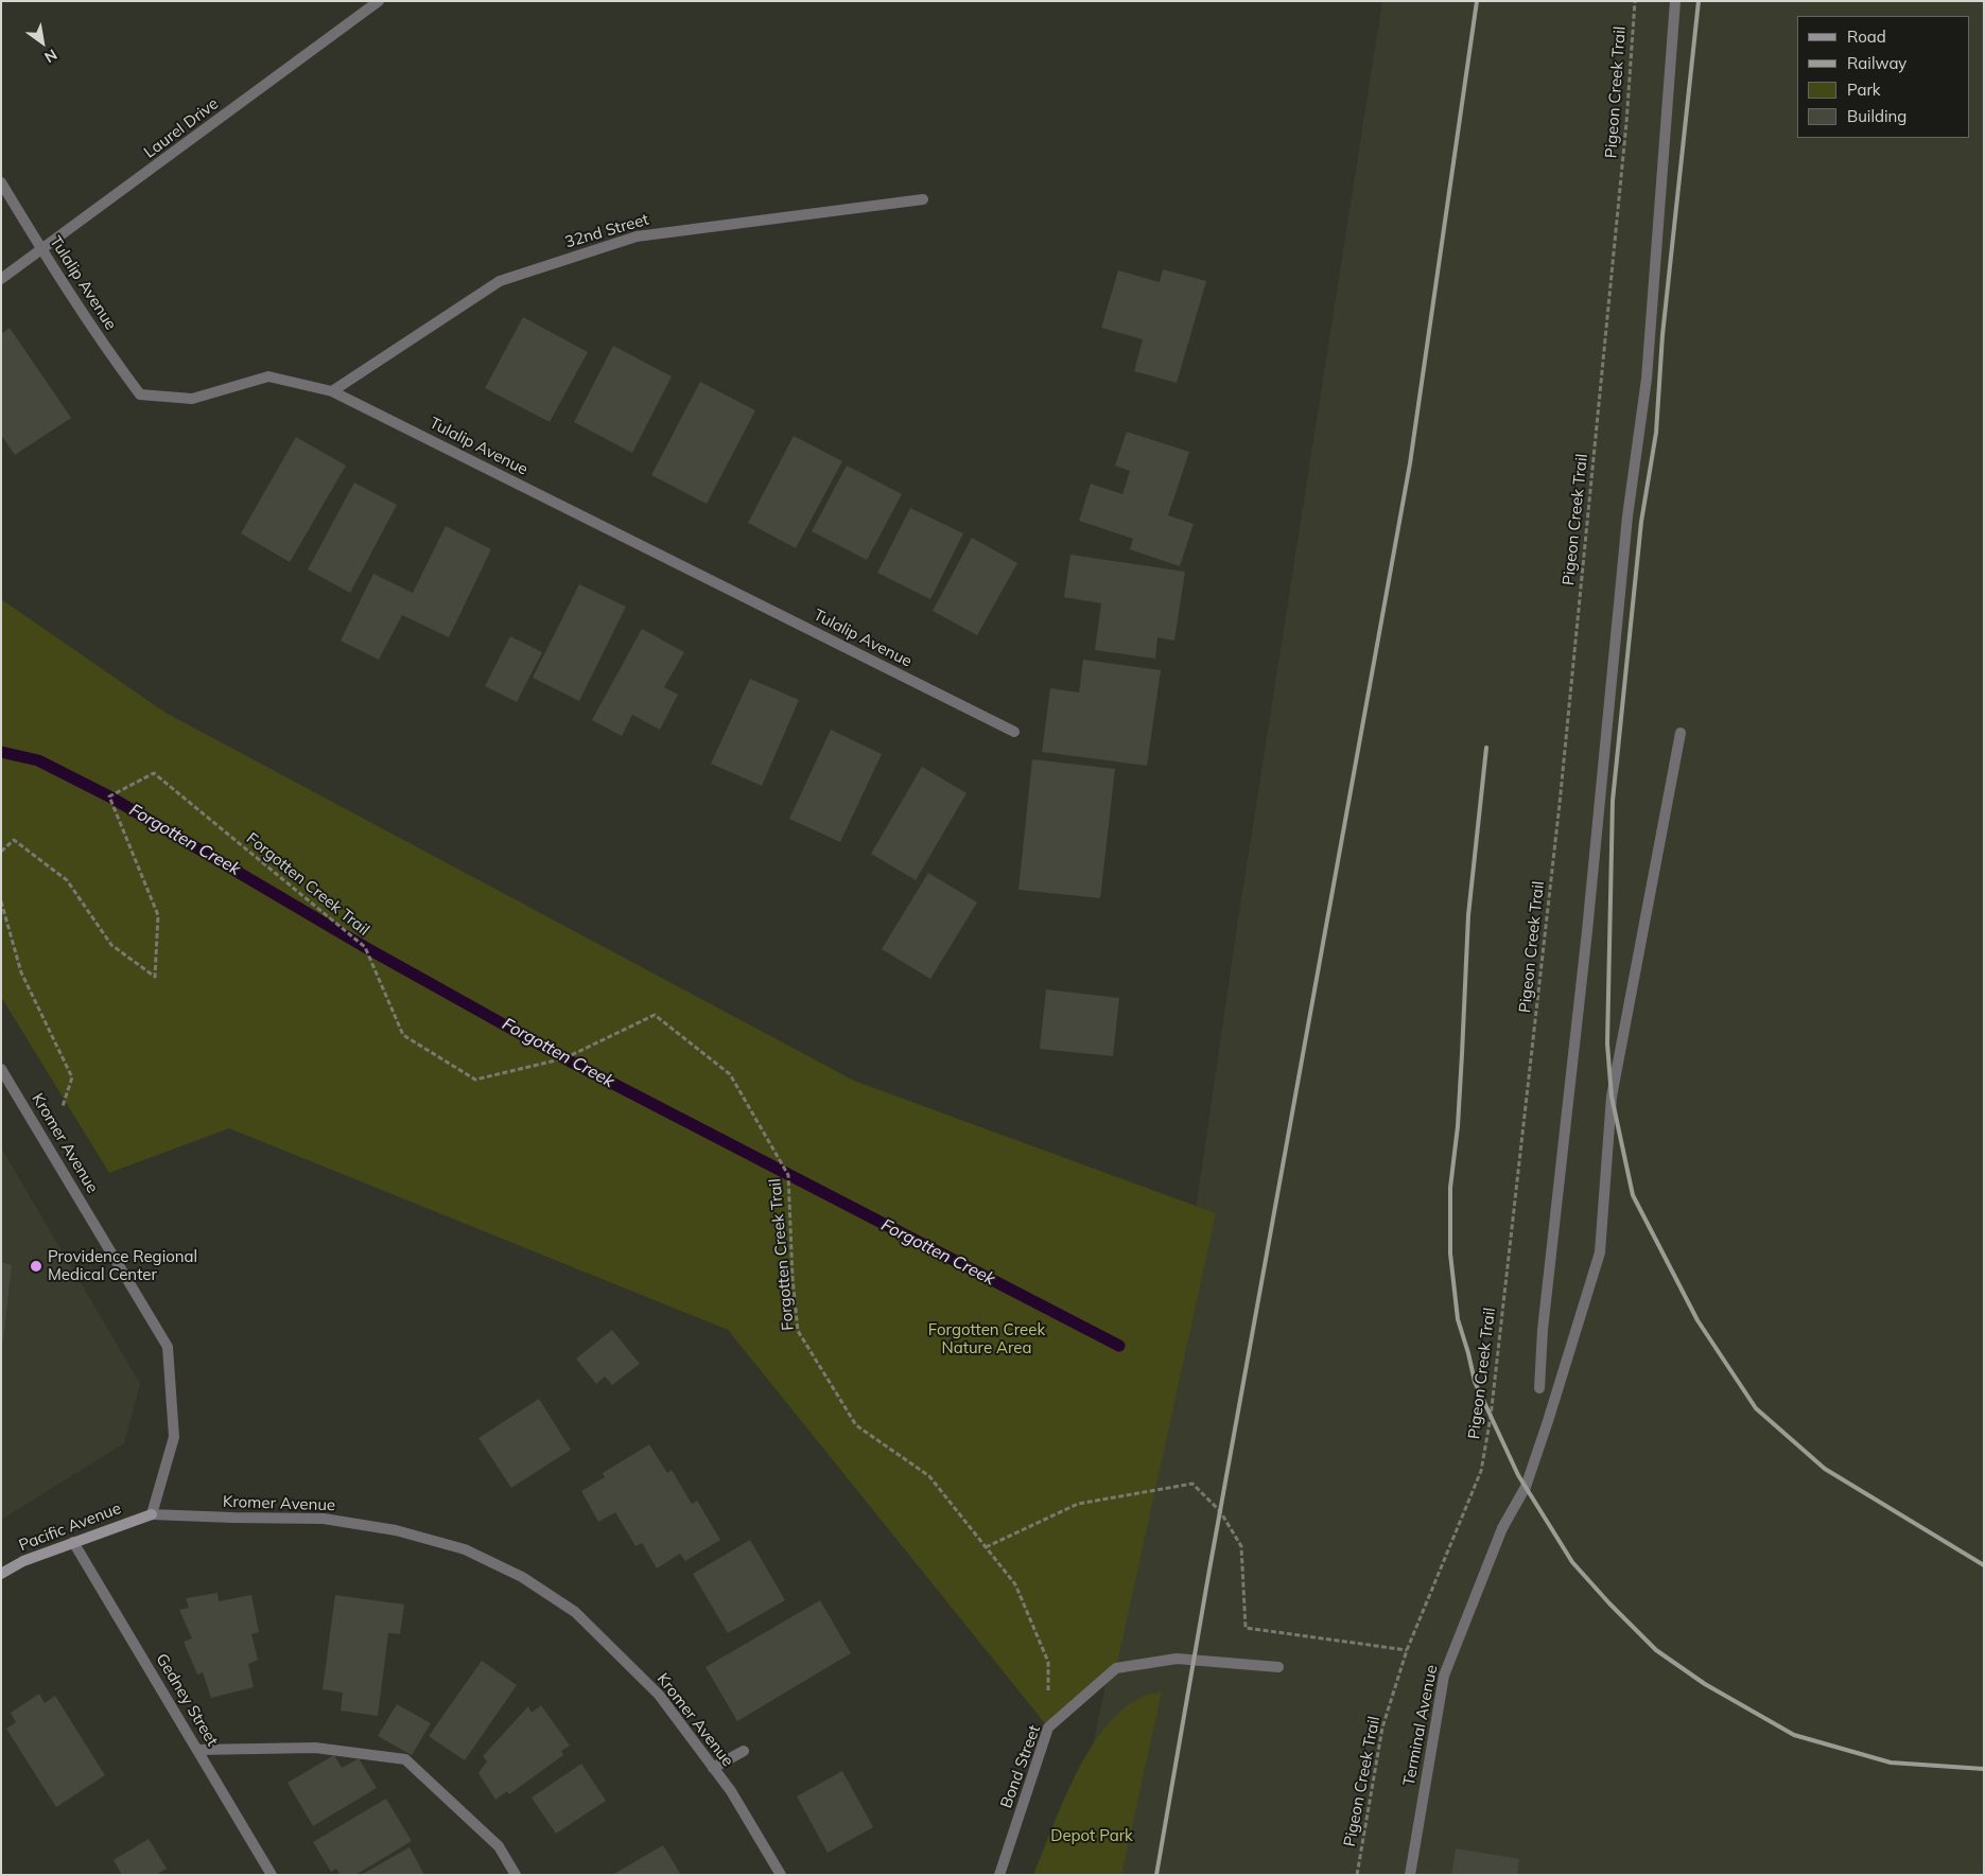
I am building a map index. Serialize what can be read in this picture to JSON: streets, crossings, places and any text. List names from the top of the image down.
{
  "streets": {
    "street": [
      "Laurel Drive",
      "32nd Street",
      "Tulalip Avenue",
      "Kromer Avenue",
      "Pacific Avenue",
      "Gedney Street",
      "Terminal Avenue",
      "Bond Street"
    ],
    "path": ["Pigeon Creek Trail", "Forgotten Creek Trail"]
  },
  "crossings": [
    ["Laurel Drive", "Tulalip Avenue"],
    ["32nd Street", "Tulalip Avenue"],
    ["Forgotten Creek Trail", "Bond Street"],
    ["Kromer Avenue", "Pacific Avenue"],
    ["Pacific Avenue", "Gedney Street"]
  ],
  "water": ["Forgotten Creek"],
  "parks": ["Forgotten Creek Nature Area", "Depot Park"],
  "places": ["Providence Regional Medical Center"],
  "legend": [
    "Road",
    "Railway",
    "Park",
    "Building"
  ],
  "north": "bottom right"
}
